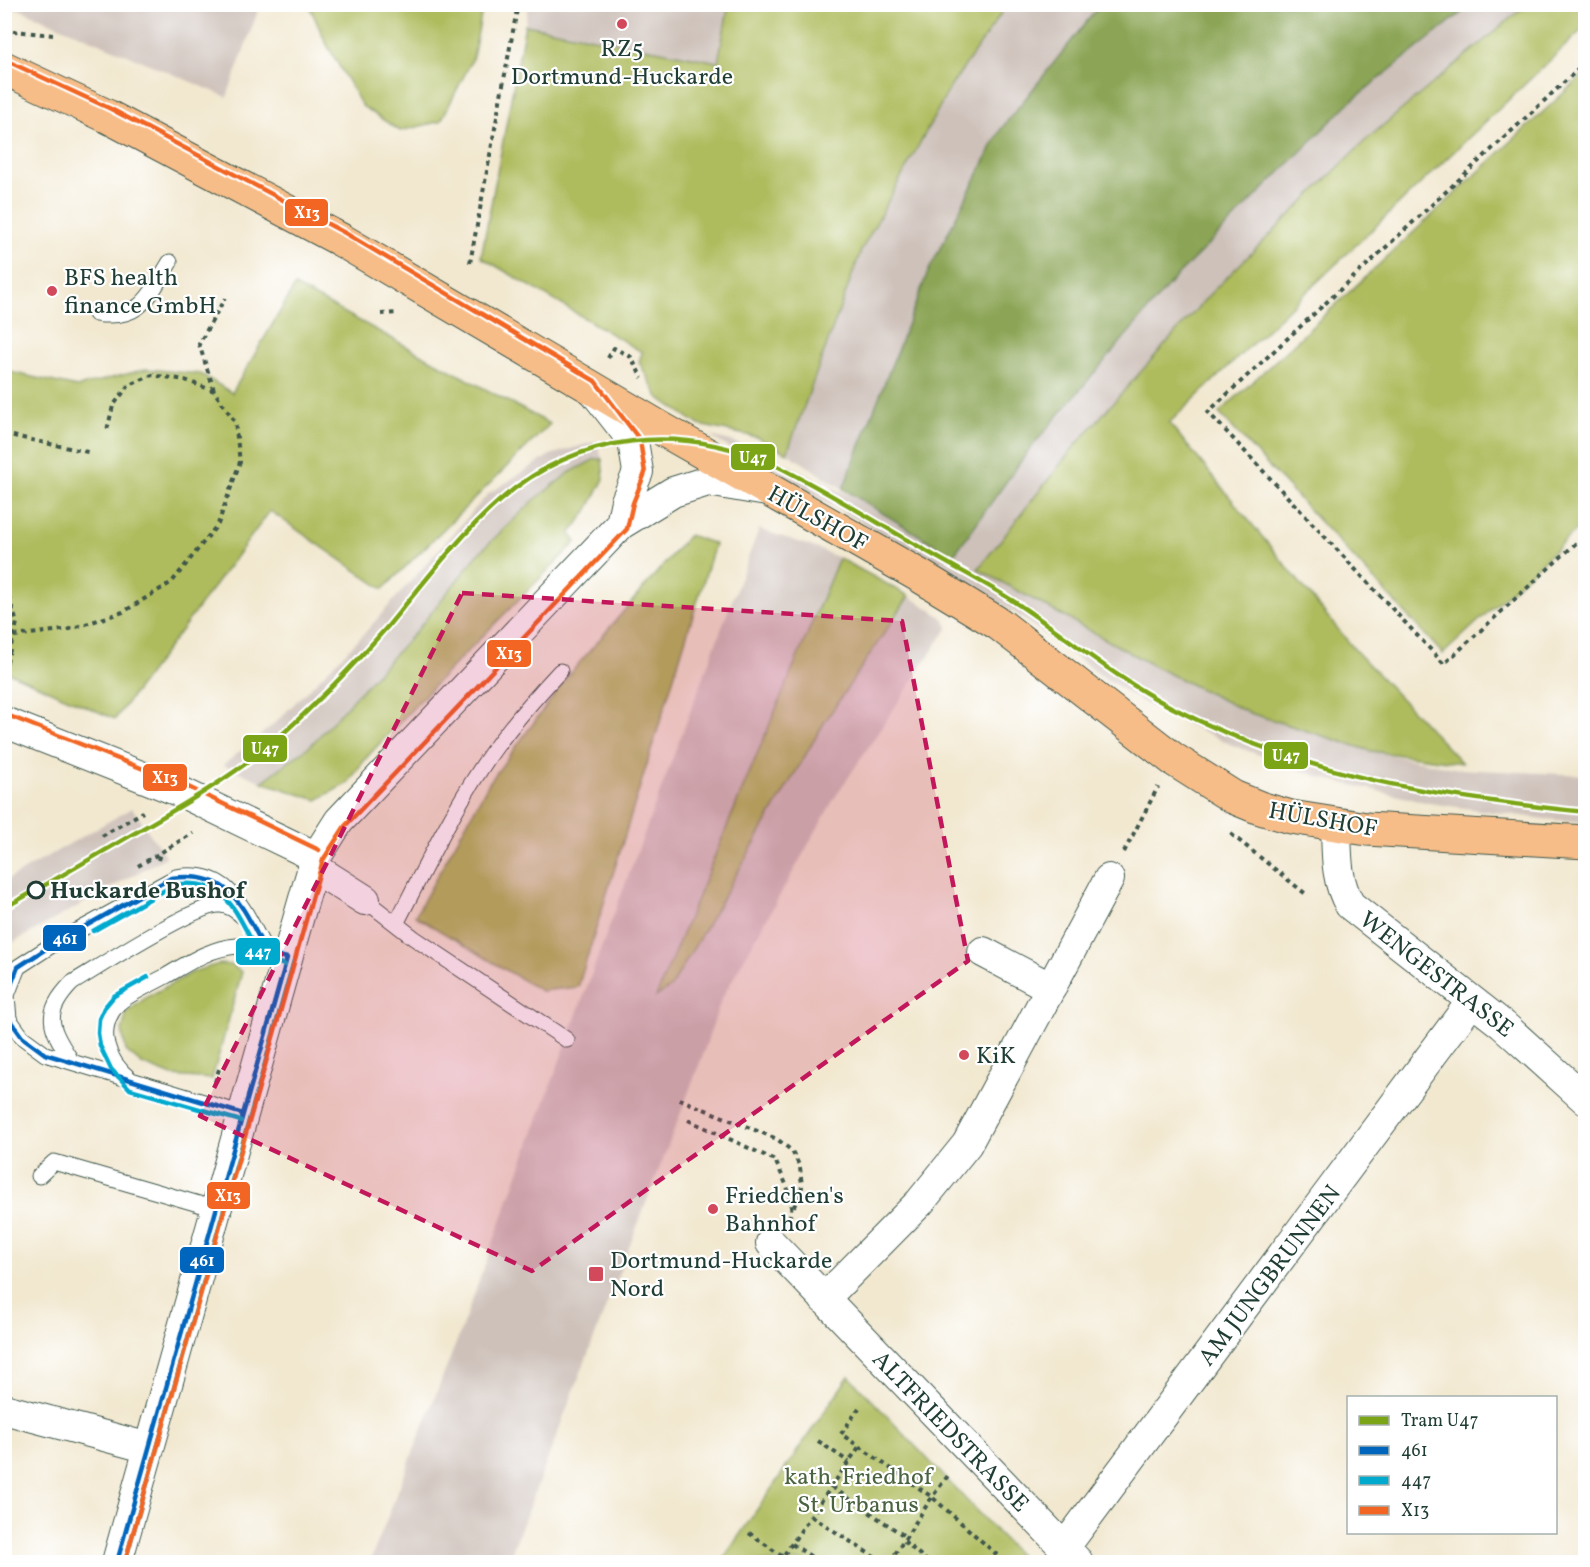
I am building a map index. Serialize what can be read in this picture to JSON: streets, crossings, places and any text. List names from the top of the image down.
{
  "streets": {
    "main road": ["HÜLSHOF"],
    "street": ["WENGESTRASSE", "AM JUNGBRUNNEN", "ALTFRIEDSTRASSE"]
  },
  "crossings": [
    ["HÜLSHOF", "WENGESTRASSE"],
    ["WENGESTRASSE", "AM JUNGBRUNNEN"],
    ["AM JUNGBRUNNEN", "ALTFRIEDSTRASSE"]
  ],
  "parks": ["kath. Friedhof St. Urbanus"],
  "places": {
    "other": [
      "RZ5 Dortmund-Huckarde",
      "BFS health finance GmbH",
      "Huckarde Bushof",
      "KiK",
      "Friedchen's Bahnhof"
    ],
    "transit": ["Dortmund-Huckarde Nord"]
  },
  "lines": [
    "transit line X13",
    "tram line U47",
    "transit line 461",
    "transit line 447"
  ],
  "legend": [
    "Tram U47",
    "461",
    "447",
    "X13"
  ]
}
